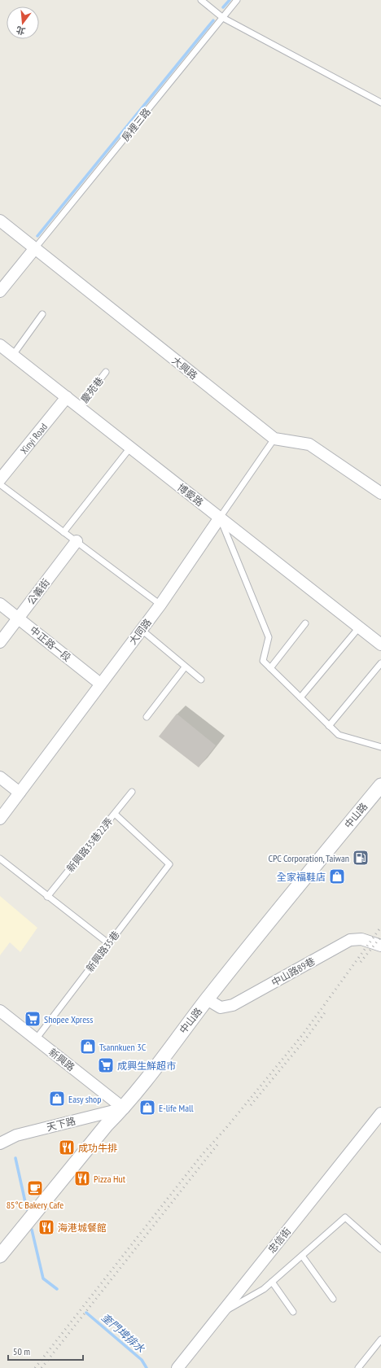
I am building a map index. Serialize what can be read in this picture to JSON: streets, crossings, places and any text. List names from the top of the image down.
{
  "streets": {
    "street": [
      "大興路",
      "Xinyi Road",
      "博愛路",
      "公義街",
      "大同路",
      "中正路一段",
      "中山路",
      "中山路89巷",
      "新興路",
      "天下路",
      "忠信街"
    ],
    "lane": [
      "房裡三路",
      "慶苑巷",
      "新興路35巷22弄",
      "新興路35巷"
    ]
  },
  "crossings": [
    ["房裡三路", "大興路"],
    ["大興路", "大同路"],
    ["慶苑巷", "博愛路"],
    ["Xinyi Road", "博愛路"],
    ["博愛路", "大同路"],
    ["公義街", "中正路一段"],
    ["大同路", "中正路一段"],
    ["中山路", "中山路89巷"],
    ["中山路", "新興路"],
    ["中山路", "天下路"],
    ["新興路35巷22弄", "新興路35巷"],
    ["新興路35巷", "新興路"],
    ["新興路", "天下路"]
  ],
  "water": ["奎門埤排水"],
  "places": {
    "fuel station": ["CPC Corporation, Taiwan"],
    "shop": [
      "全家福鞋店",
      "Tsannkuen 3C",
      "Easy shop",
      "E-life Mall"
    ],
    "supermarket": ["Shopee Xpress", "成興生鮮超市"],
    "restaurant": ["成功牛排", "Pizza Hut", "海港城餐館"],
    "cafe": ["85°C Bakery Cafe"]
  },
  "scale_bar": "50 m",
  "north": "bottom"
}
